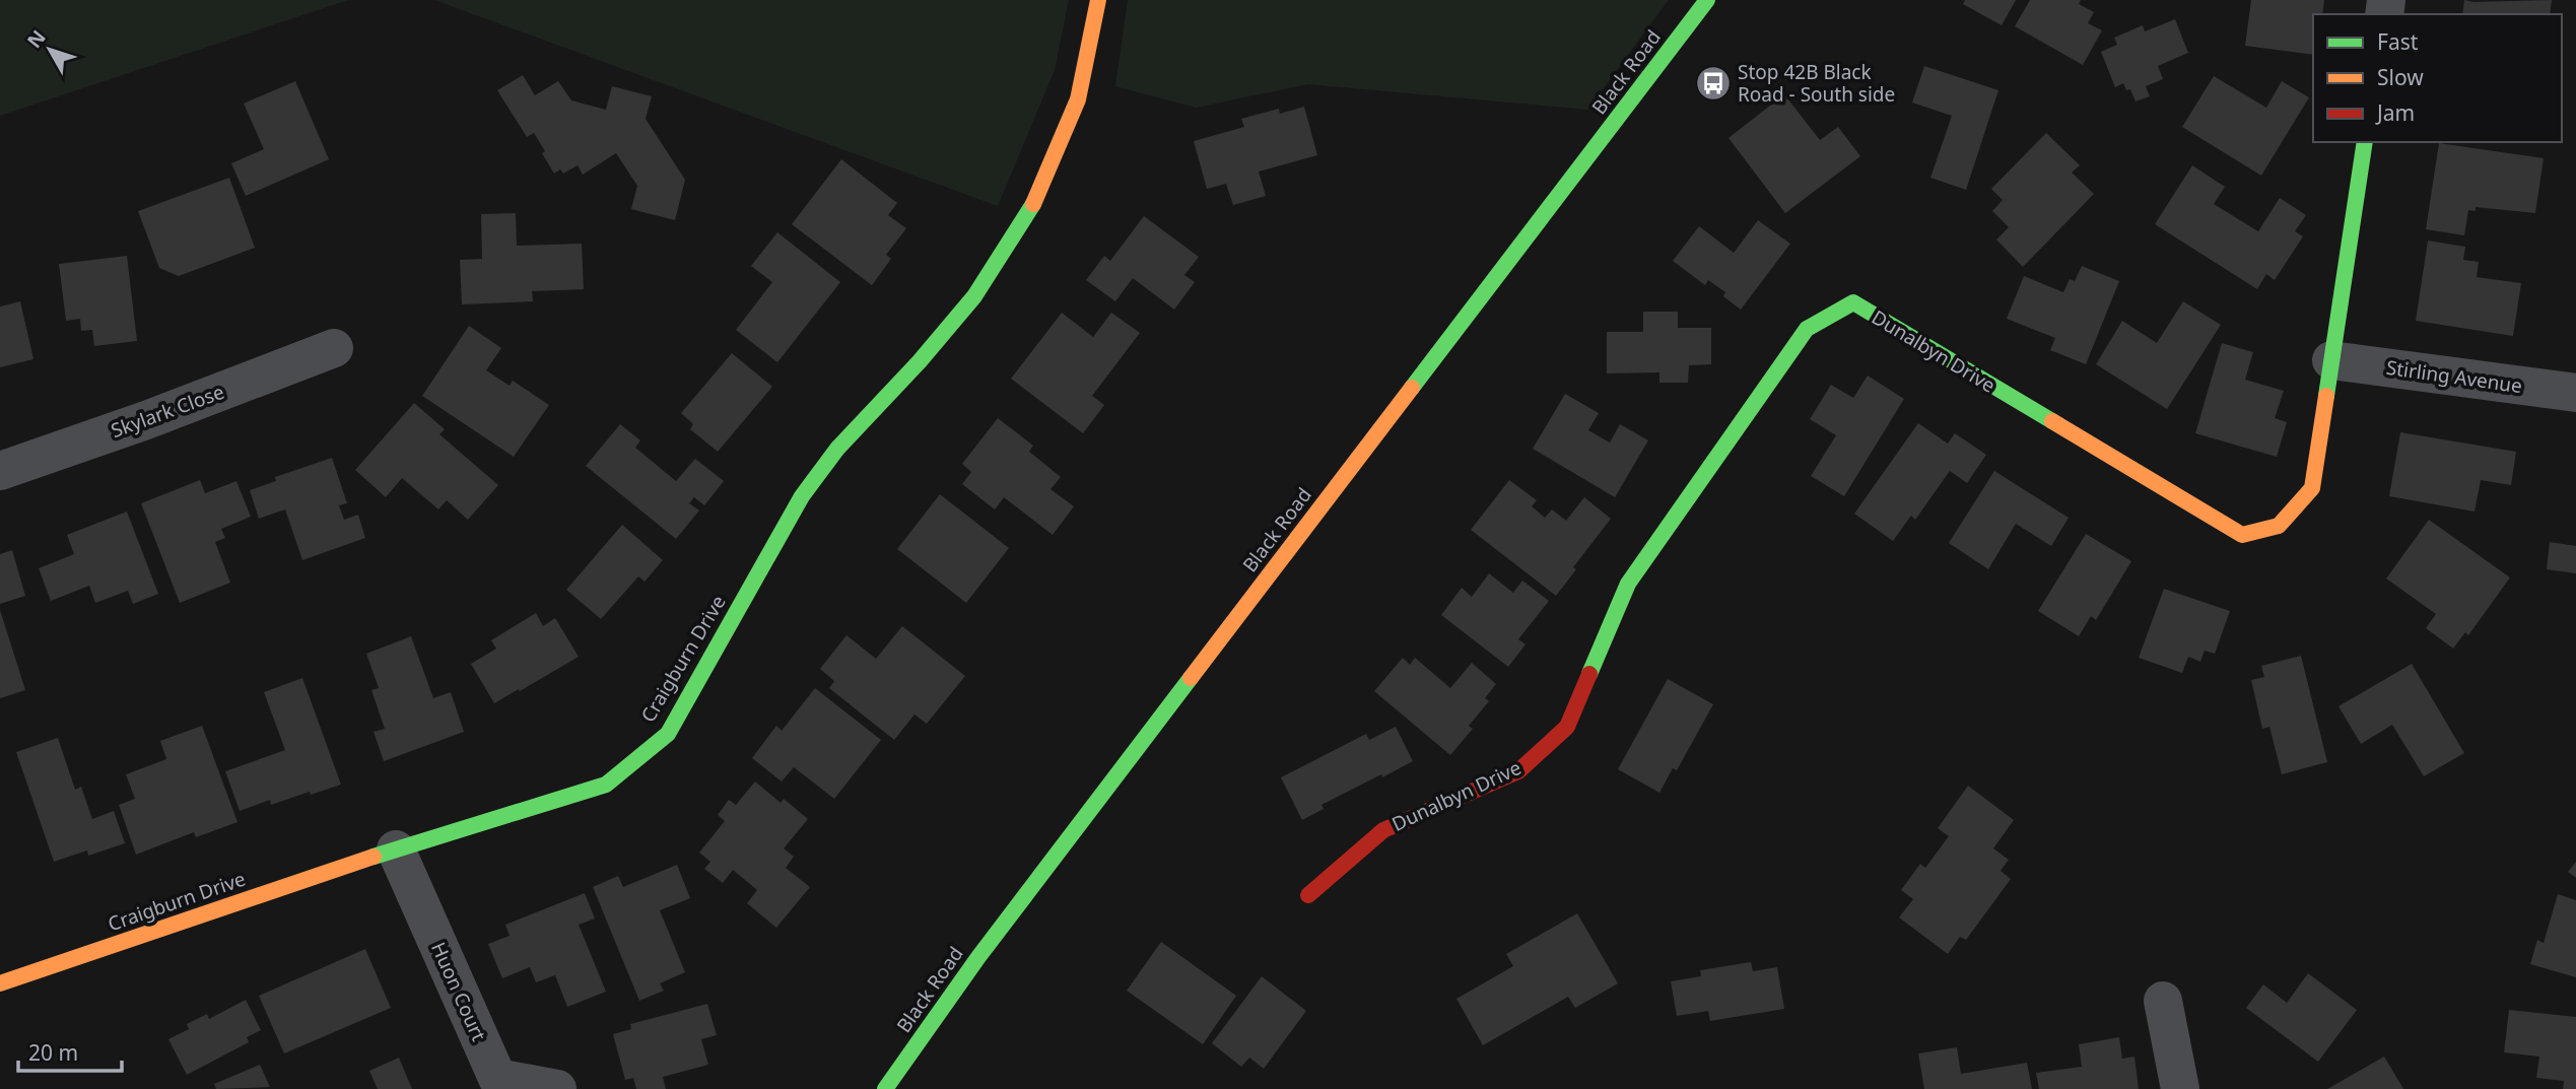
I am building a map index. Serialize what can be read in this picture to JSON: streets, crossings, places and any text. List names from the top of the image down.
{
  "streets": {
    "street": [
      "Black Road",
      "Dunalbyn Drive",
      "Stirling Avenue",
      "Skylark Close",
      "Craigburn Drive",
      "Huon Court"
    ]
  },
  "crossings": [
    ["Dunalbyn Drive", "Stirling Avenue"],
    ["Craigburn Drive", "Huon Court"]
  ],
  "places": {
    "bus stop": ["Stop 42B Black Road - South side"]
  },
  "legend": ["Fast", "Slow", "Jam"],
  "scale_bar": "20 m",
  "north": "top left"
}
